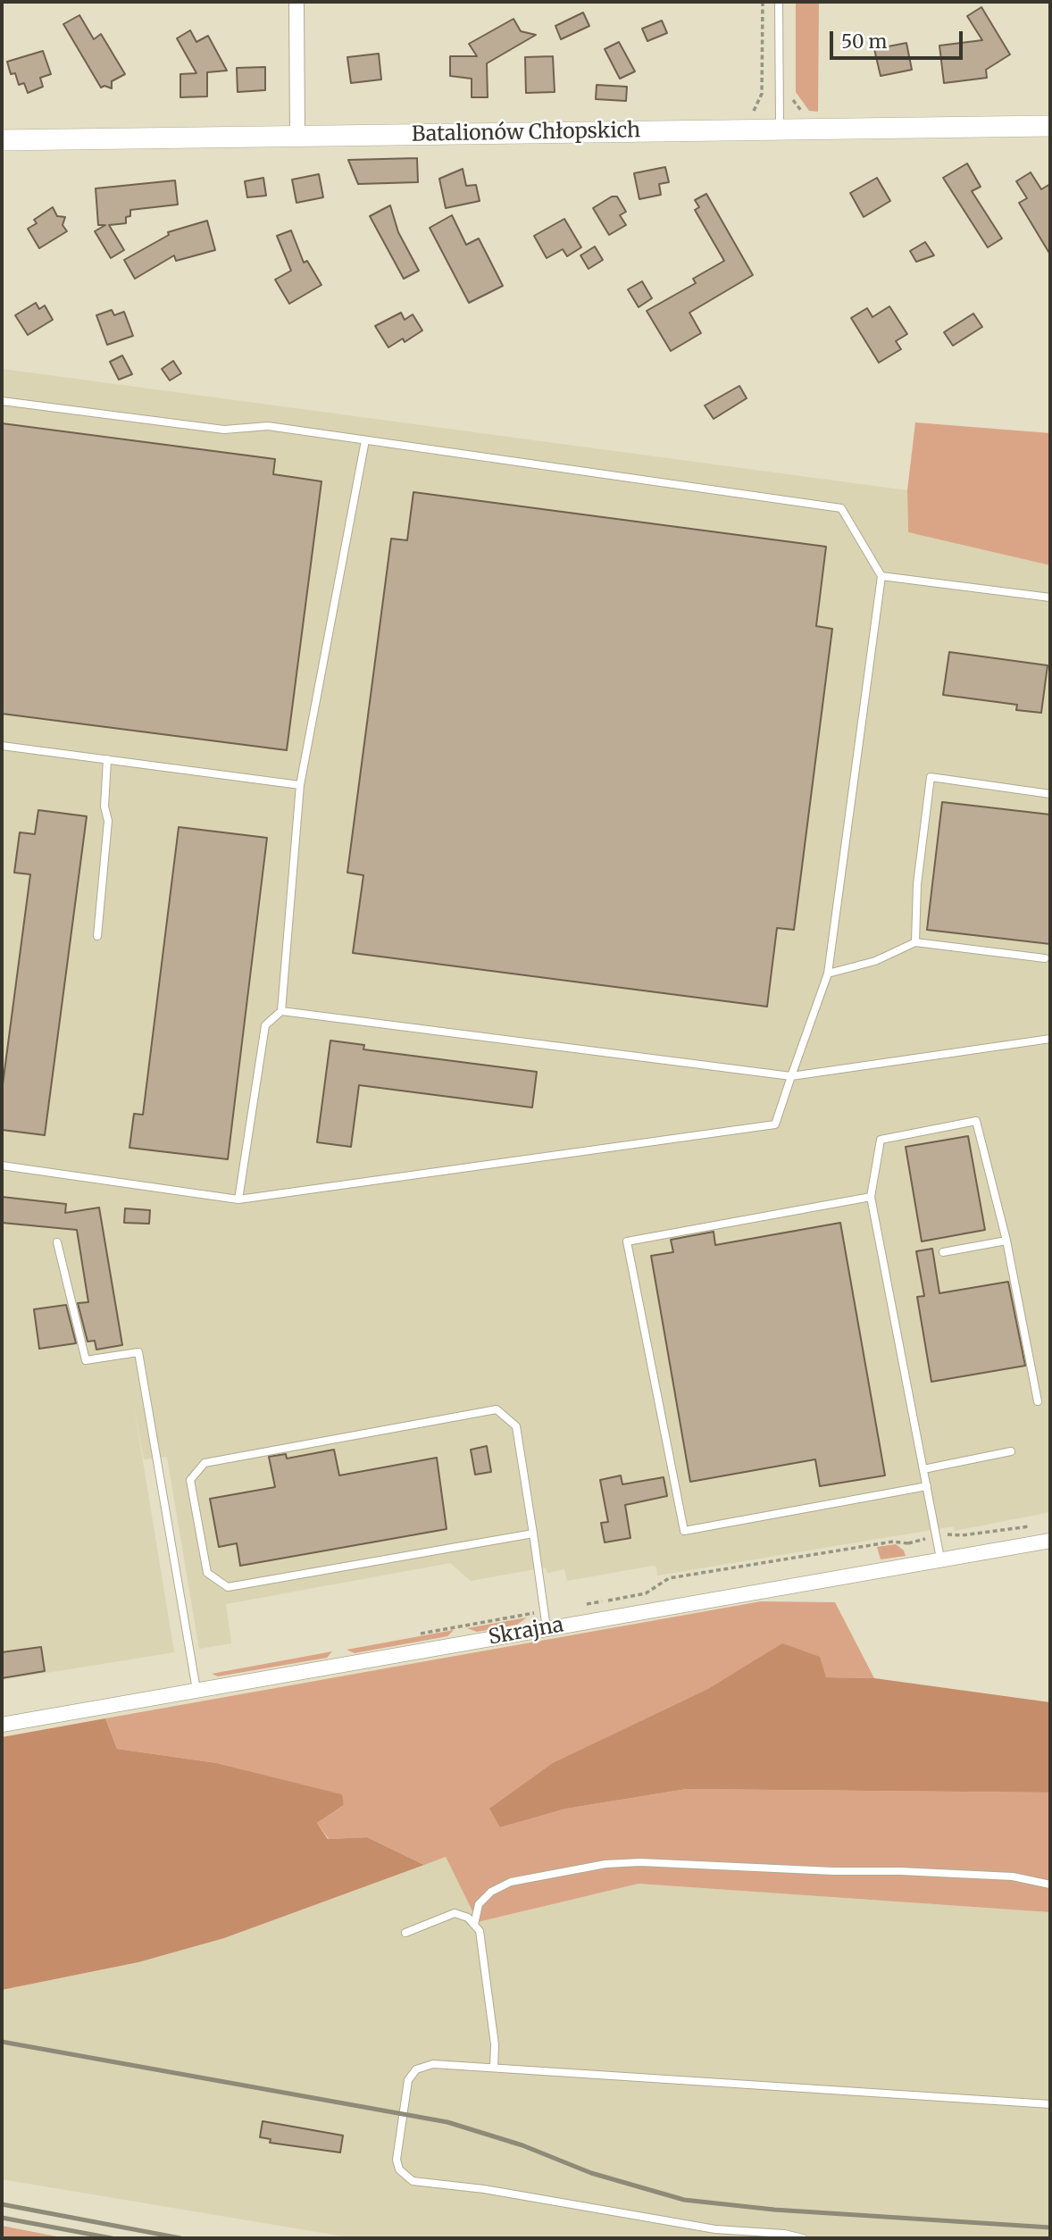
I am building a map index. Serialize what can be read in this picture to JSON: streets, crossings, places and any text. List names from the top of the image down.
{
  "streets": {
    "street": ["Batalionów Chłopskich", "Skrajna"]
  },
  "scale_bar": "50 m"
}
